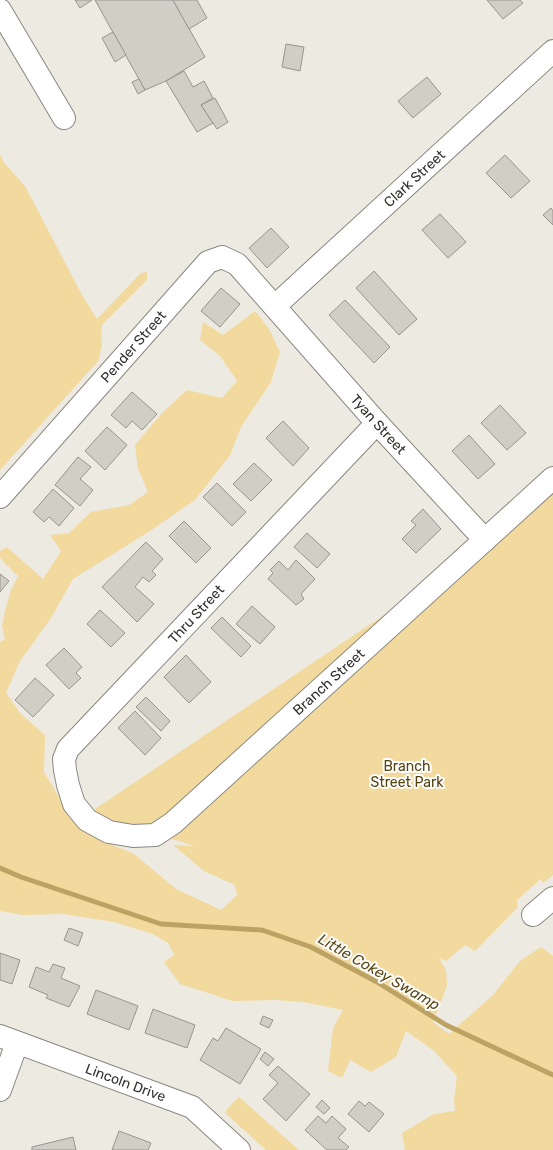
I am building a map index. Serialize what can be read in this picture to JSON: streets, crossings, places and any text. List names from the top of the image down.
{
  "streets": {
    "street": [
      "Clark Street",
      "Pender Street",
      "Tyan Street",
      "Thru Street",
      "Branch Street",
      "Lincoln Drive"
    ]
  },
  "crossings": [
    ["Clark Street", "Pender Street"],
    ["Clark Street", "Tyan Street"],
    ["Pender Street", "Tyan Street"],
    ["Tyan Street", "Thru Street"],
    ["Tyan Street", "Branch Street"],
    ["Thru Street", "Branch Street"]
  ],
  "water": ["Little Cokey Swamp"],
  "parks": ["Branch Street Park"]
}
